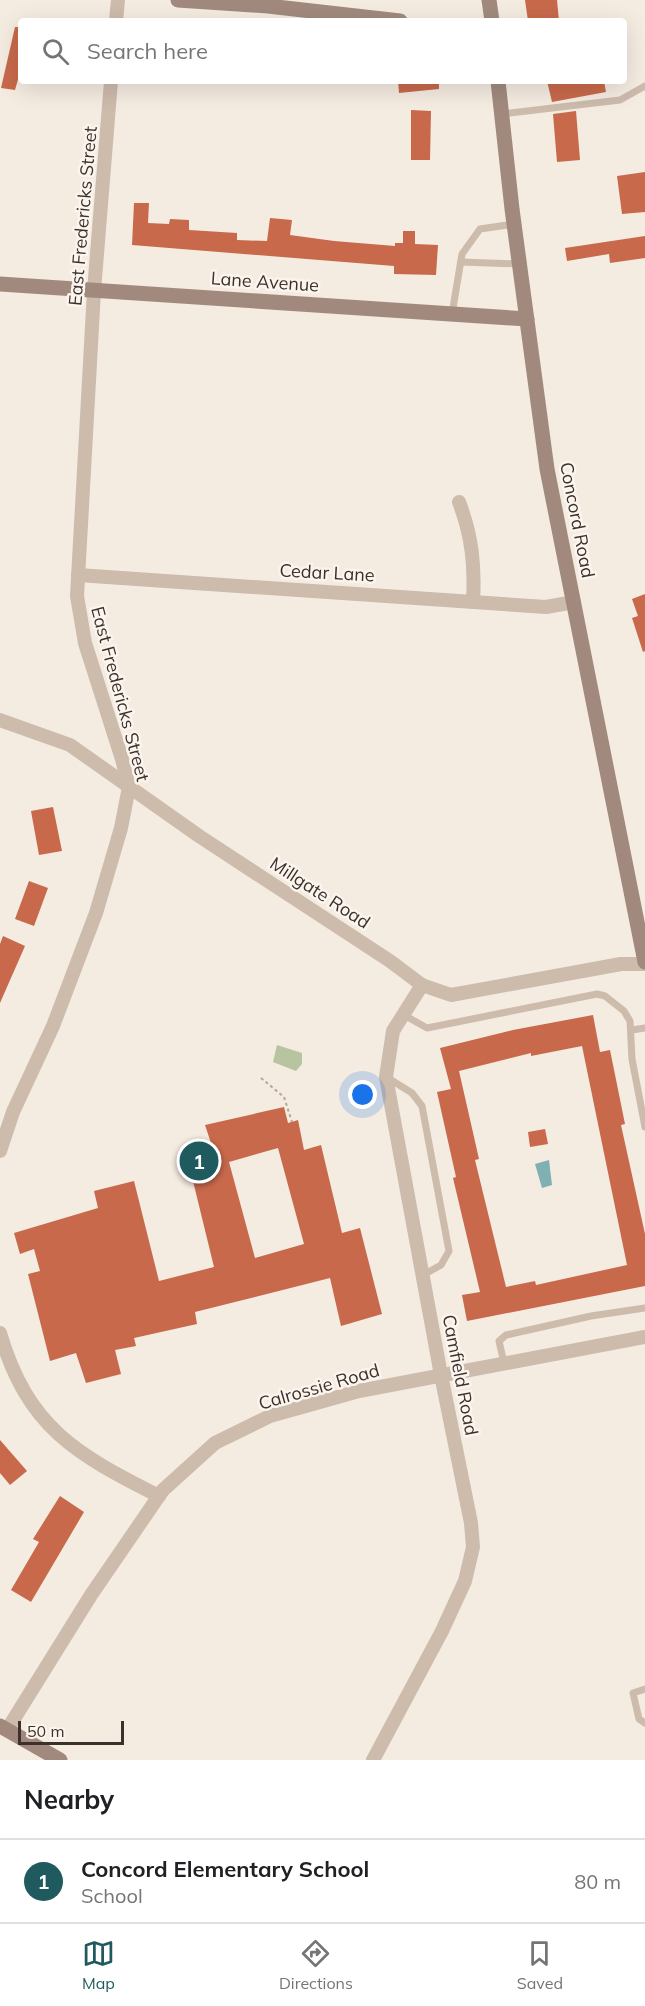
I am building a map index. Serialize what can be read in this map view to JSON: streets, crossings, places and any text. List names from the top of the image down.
{
  "streets": {
    "street": [
      "East Fredericks Street",
      "Lane Avenue",
      "Concord Road",
      "Cedar Lane",
      "Millgate Road",
      "Camfield Road",
      "Calrossie Road"
    ]
  },
  "crossings": [
    ["East Fredericks Street", "Lane Avenue"],
    ["East Fredericks Street", "Cedar Lane"],
    ["East Fredericks Street", "Millgate Road"],
    ["Lane Avenue", "Concord Road"],
    ["Concord Road", "Cedar Lane"],
    ["Concord Road", "Millgate Road"],
    ["Millgate Road", "Camfield Road"],
    ["Camfield Road", "Calrossie Road"]
  ],
  "scale_bar": "50 m",
  "page": {
    "search": "Search here",
    "pins": "1",
    "scale": "50 m",
    "heading": "Nearby",
    "list": [
      {
        "mark": "1",
        "name": "Concord Elementary School",
        "note": "School",
        "value": "80 m"
      }
    ],
    "nav": ["Map", "Directions", "Saved"]
  }
}
